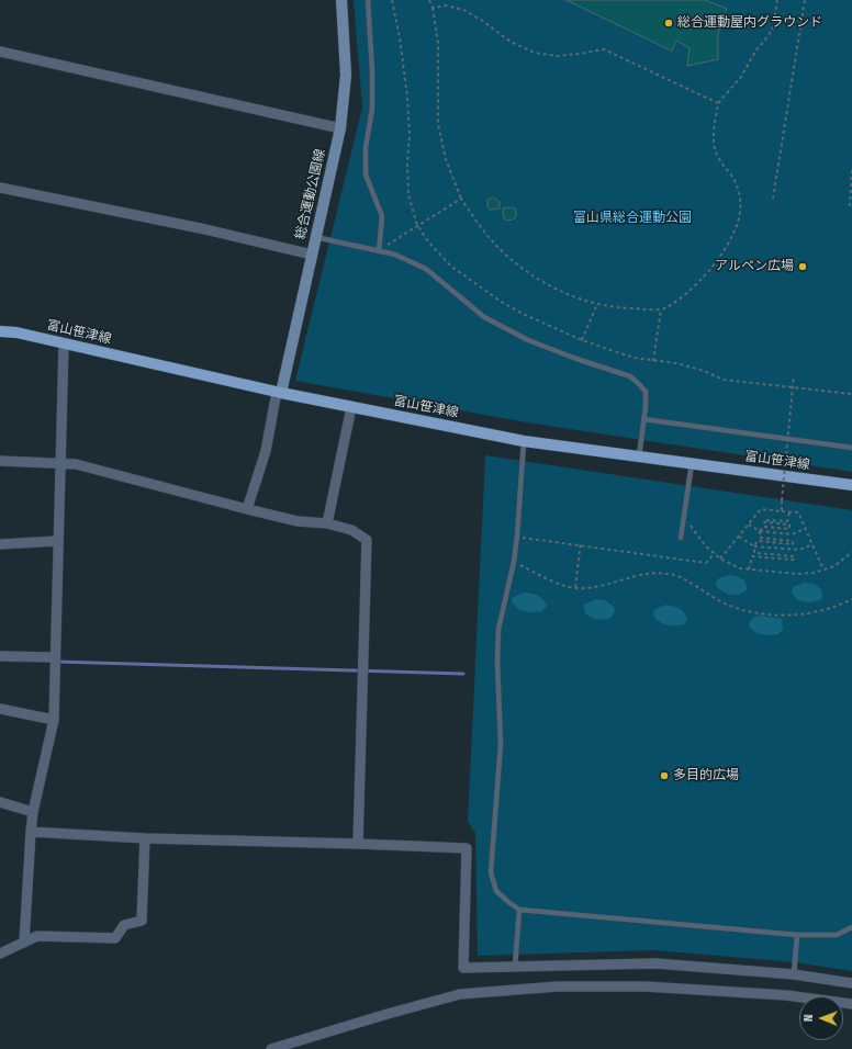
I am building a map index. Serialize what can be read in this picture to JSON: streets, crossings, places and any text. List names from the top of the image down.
{
  "streets": {
    "main road": ["総合運動公園線", "富山笹津線"]
  },
  "crossings": [
    ["総合運動公園線", "富山笹津線"]
  ],
  "parks": ["富山県総合運動公園"],
  "places": ["総合運動屋内グラウンド", "アルペン広場", "多目的広場"],
  "north": "left"
}
